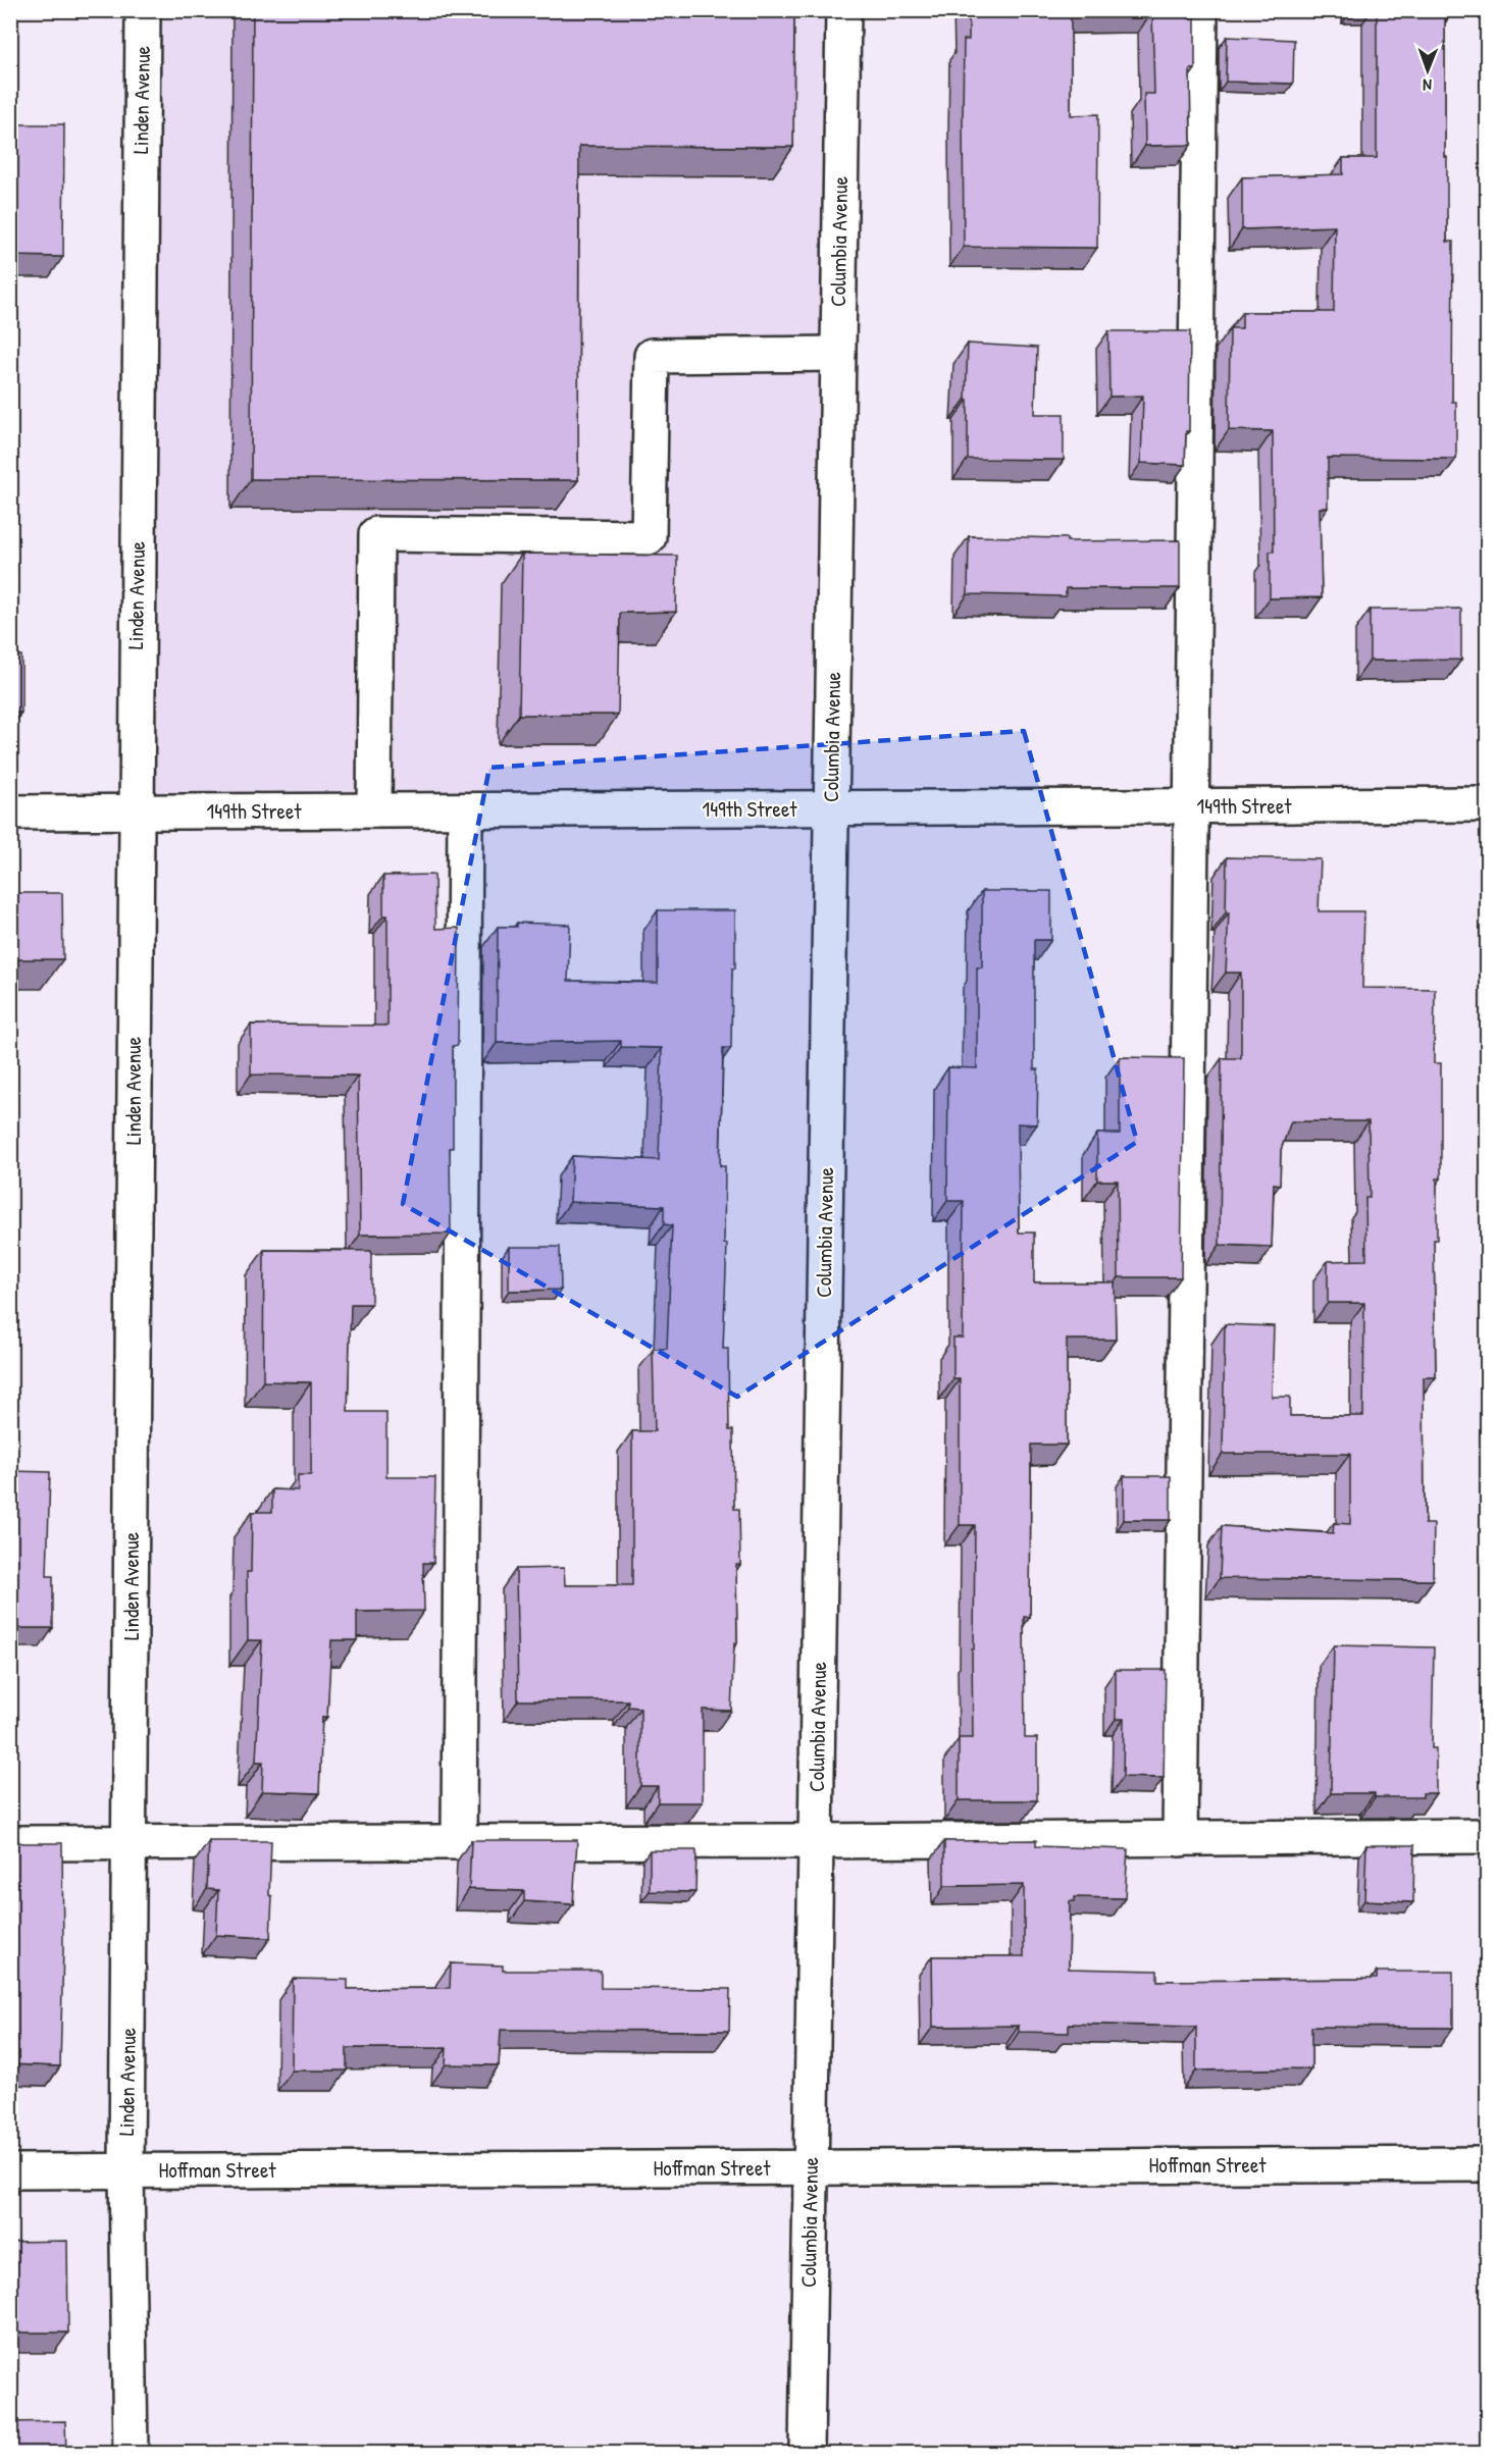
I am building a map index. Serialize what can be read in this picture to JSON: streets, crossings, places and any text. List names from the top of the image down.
{
  "streets": {
    "street": [
      "Linden Avenue",
      "Columbia Avenue",
      "149th Street",
      "Hoffman Street"
    ]
  },
  "crossings": [
    ["Linden Avenue", "149th Street"],
    ["Linden Avenue", "Hoffman Street"],
    ["Columbia Avenue", "149th Street"],
    ["Columbia Avenue", "Hoffman Street"]
  ],
  "north": "bottom"
}
